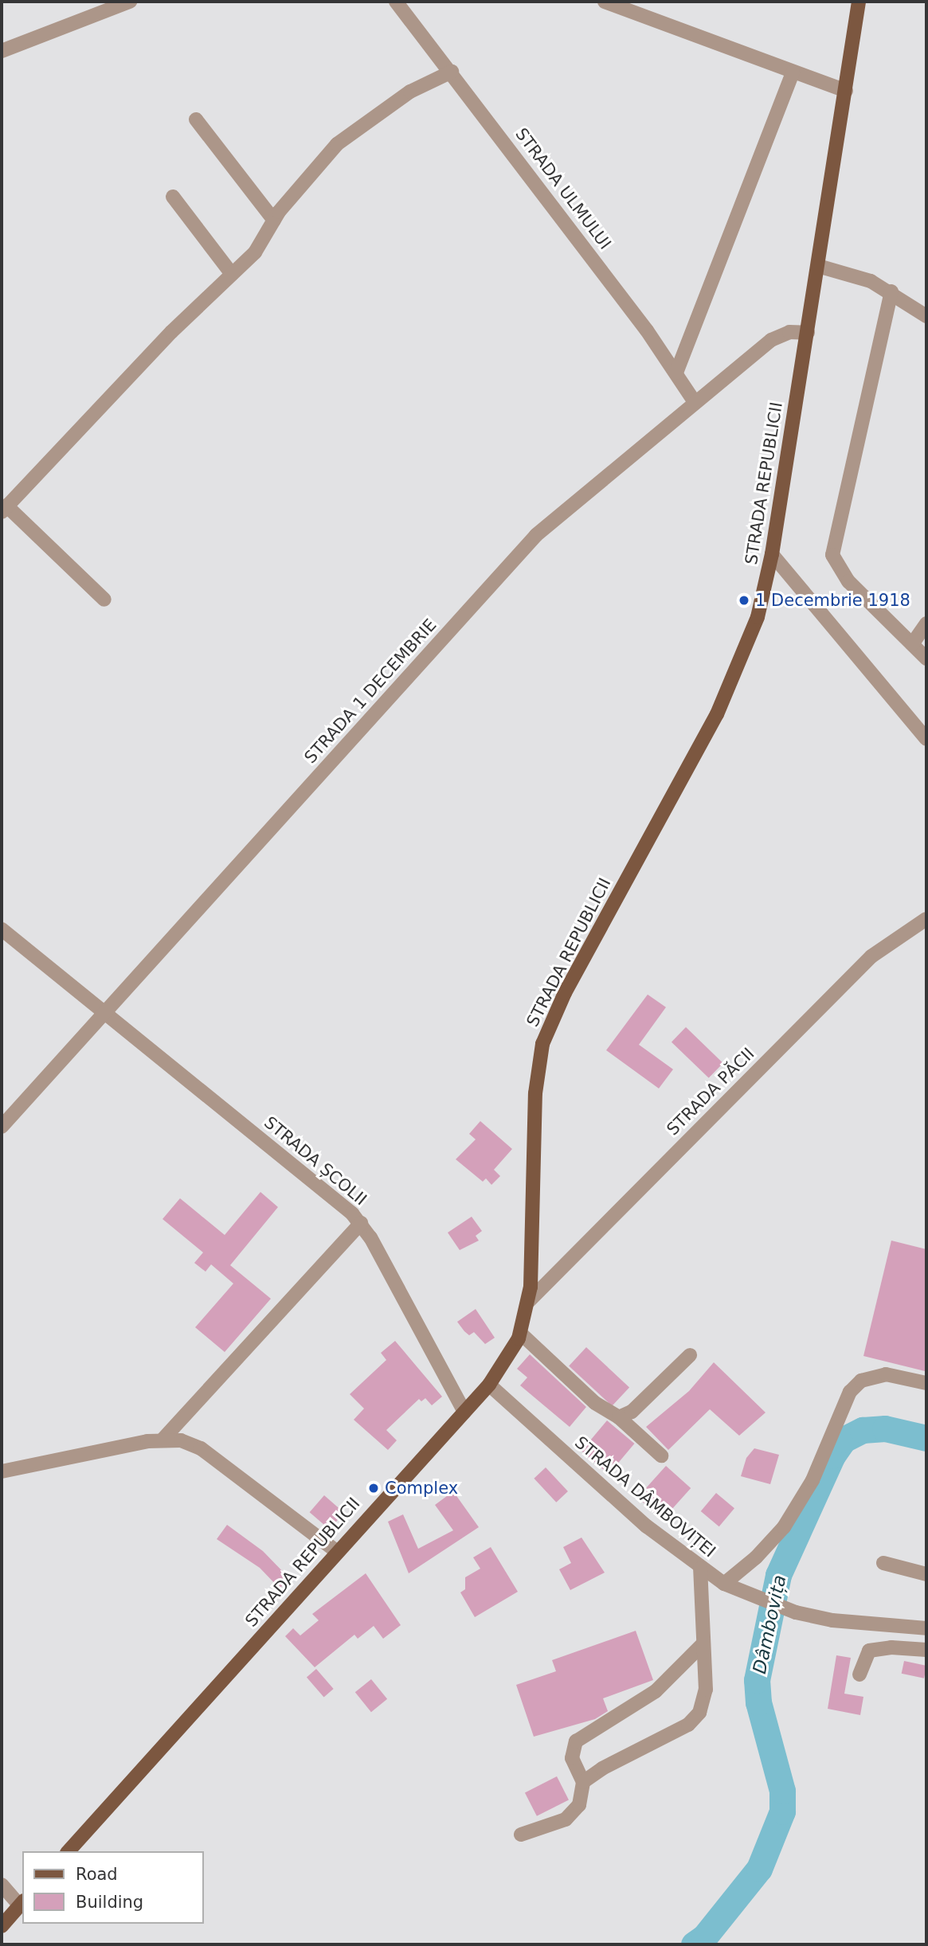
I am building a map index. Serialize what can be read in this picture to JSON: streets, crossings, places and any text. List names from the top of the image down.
{
  "streets": {
    "main road": ["STRADA REPUBLICII"],
    "street": [
      "STRADA ULMULUI",
      "STRADA 1 DECEMBRIE",
      "STRADA PĂCII",
      "STRADA ȘCOLII",
      "STRADA DÂMBOVIȚEI"
    ]
  },
  "crossings": [
    ["STRADA ULMULUI", "STRADA 1 DECEMBRIE"],
    ["STRADA REPUBLICII", "STRADA 1 DECEMBRIE"],
    ["STRADA REPUBLICII", "STRADA PĂCII"],
    ["STRADA REPUBLICII", "STRADA ȘCOLII"],
    ["STRADA REPUBLICII", "STRADA DÂMBOVIȚEI"],
    ["STRADA 1 DECEMBRIE", "STRADA ȘCOLII"]
  ],
  "water": ["Dâmbovița"],
  "places": ["1 Decembrie 1918", "Complex"],
  "legend": ["Road", "Building"]
}
